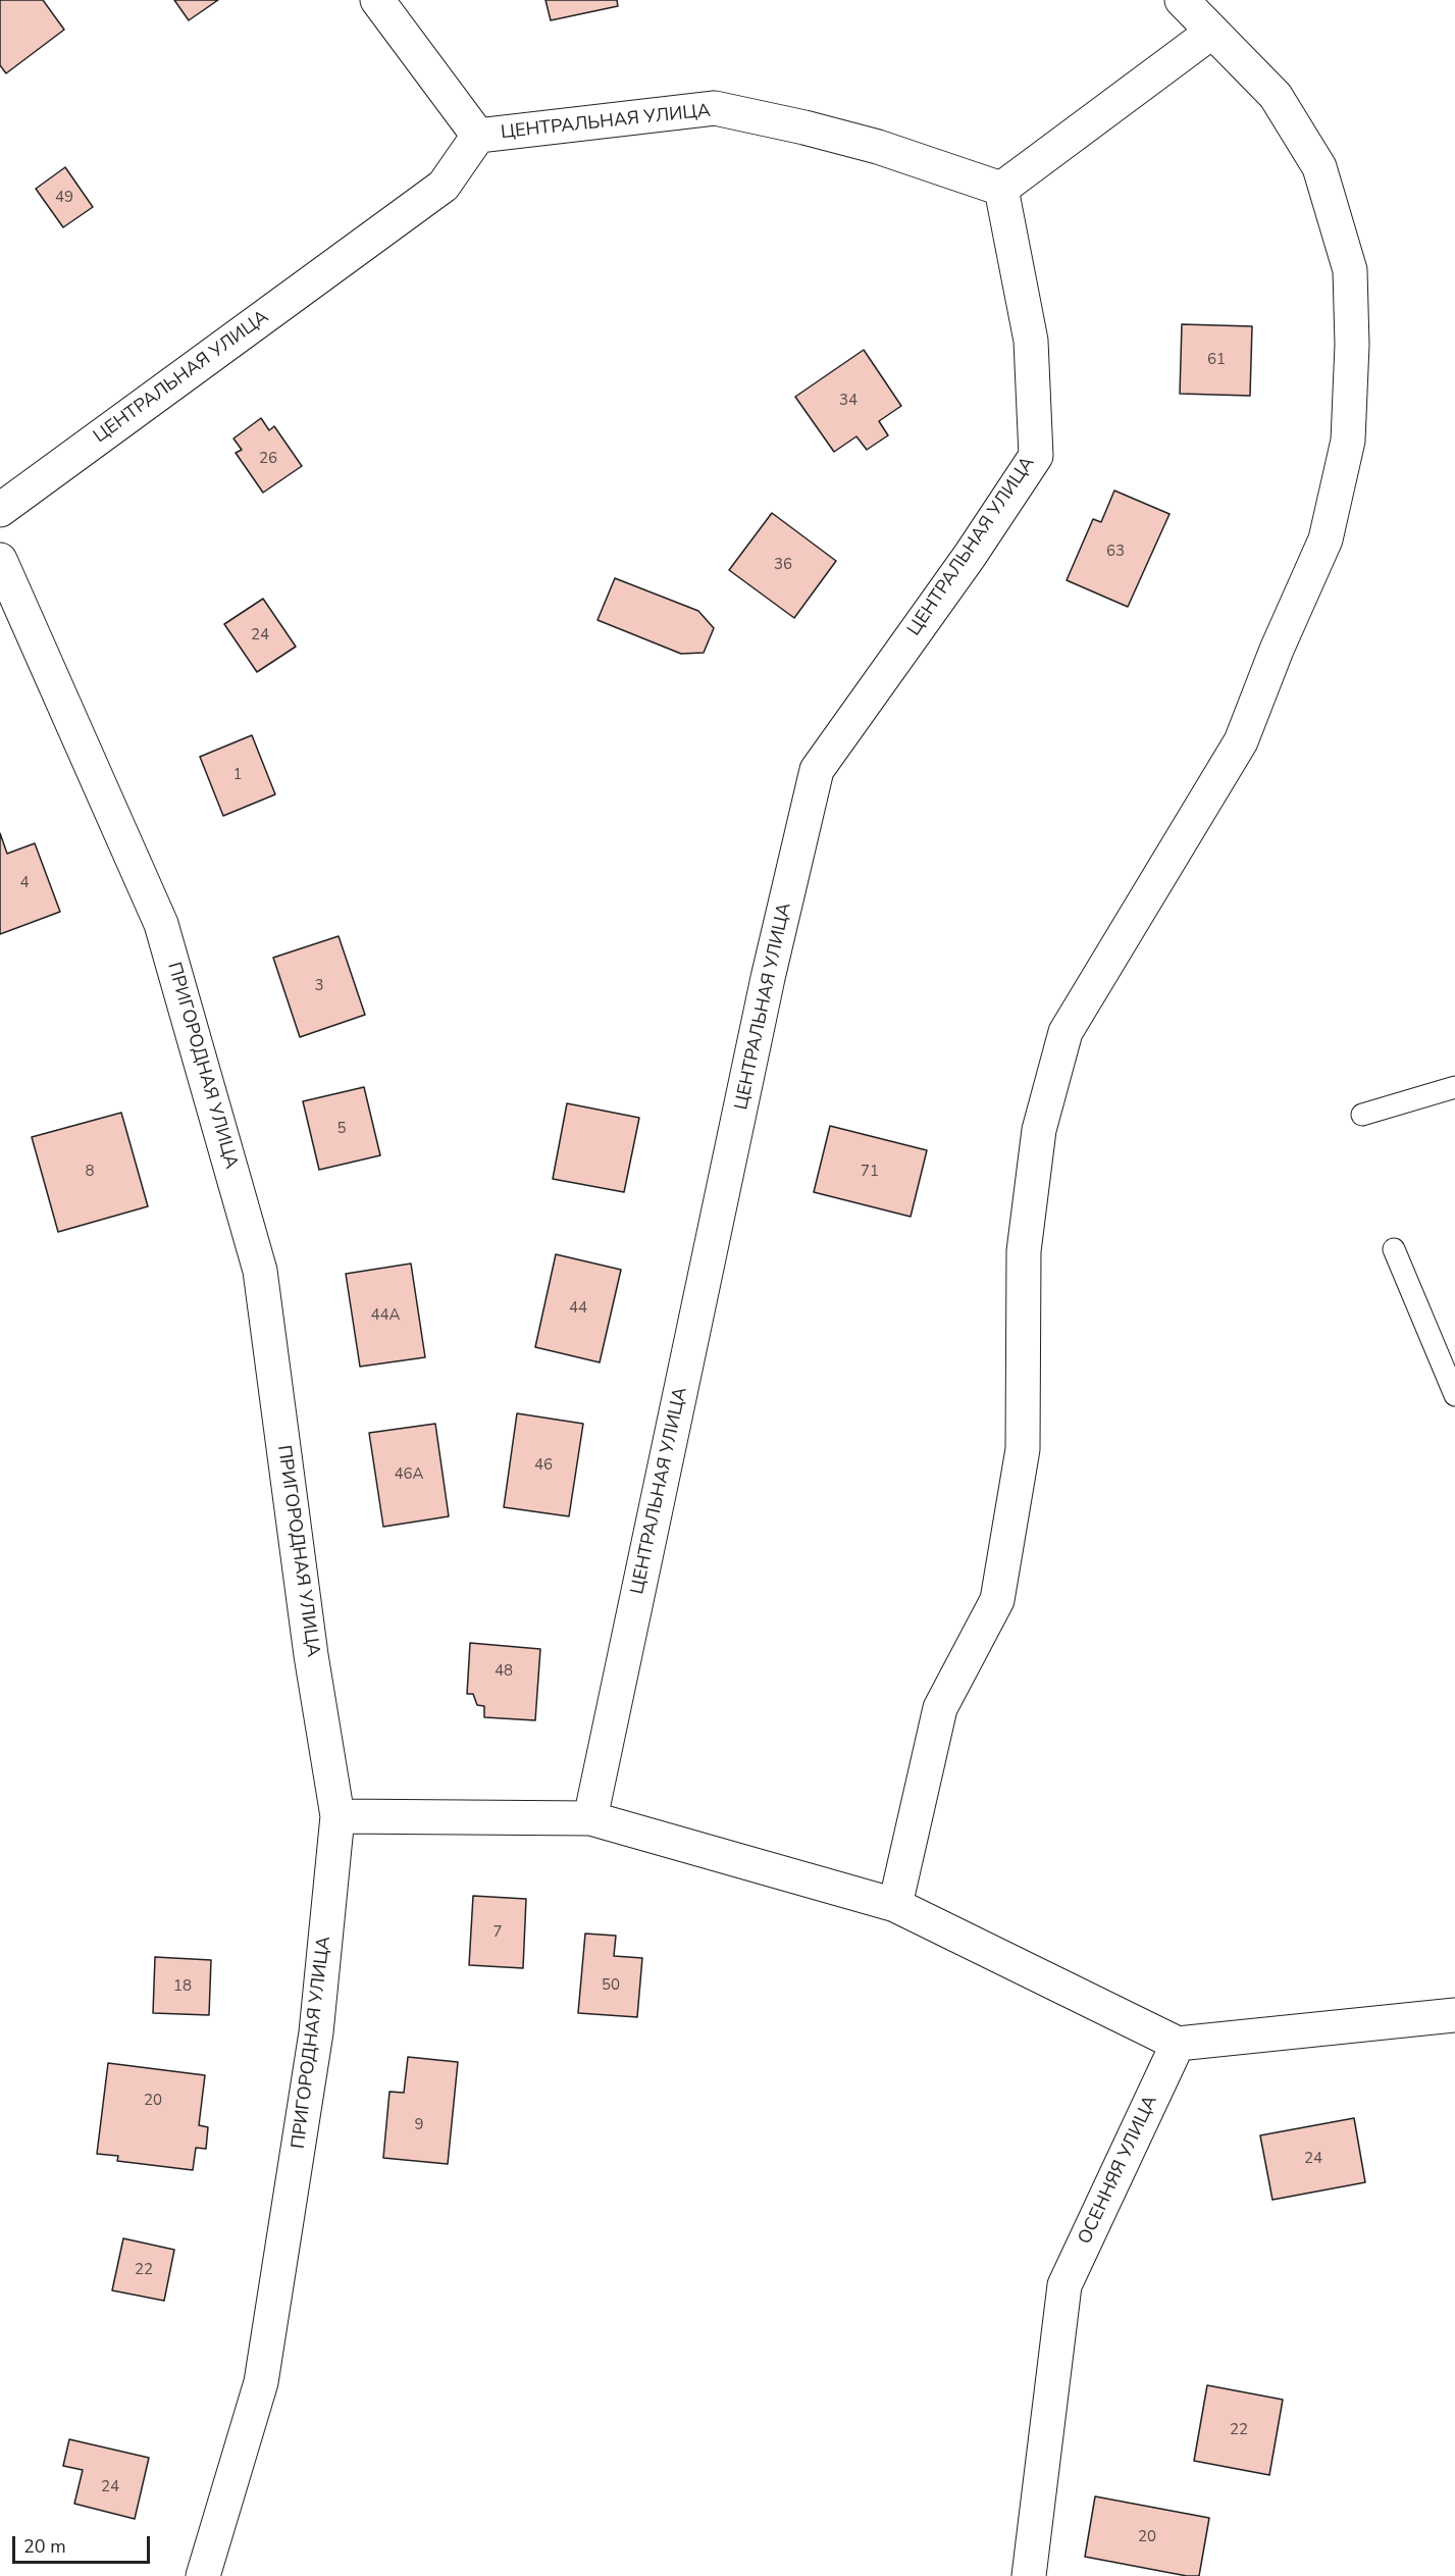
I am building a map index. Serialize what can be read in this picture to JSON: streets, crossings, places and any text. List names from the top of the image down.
{
  "streets": {
    "street": ["ЦЕНТРАЛЬНАЯ УЛИЦА", "ПРИГОРОДНАЯ УЛИЦА", "ОСЕННЯЯ УЛИЦА"]
  },
  "house_numbers": [
    "49",
    "61",
    "34",
    "26",
    "63",
    "36",
    "24",
    "1",
    "4",
    "3",
    "5",
    "8",
    "71",
    "44",
    "44А",
    "46",
    "46А",
    "48",
    "7",
    "50",
    "18",
    "20",
    "9",
    "24",
    "22",
    "22",
    "24",
    "20"
  ],
  "scale_bar": "20 m"
}
